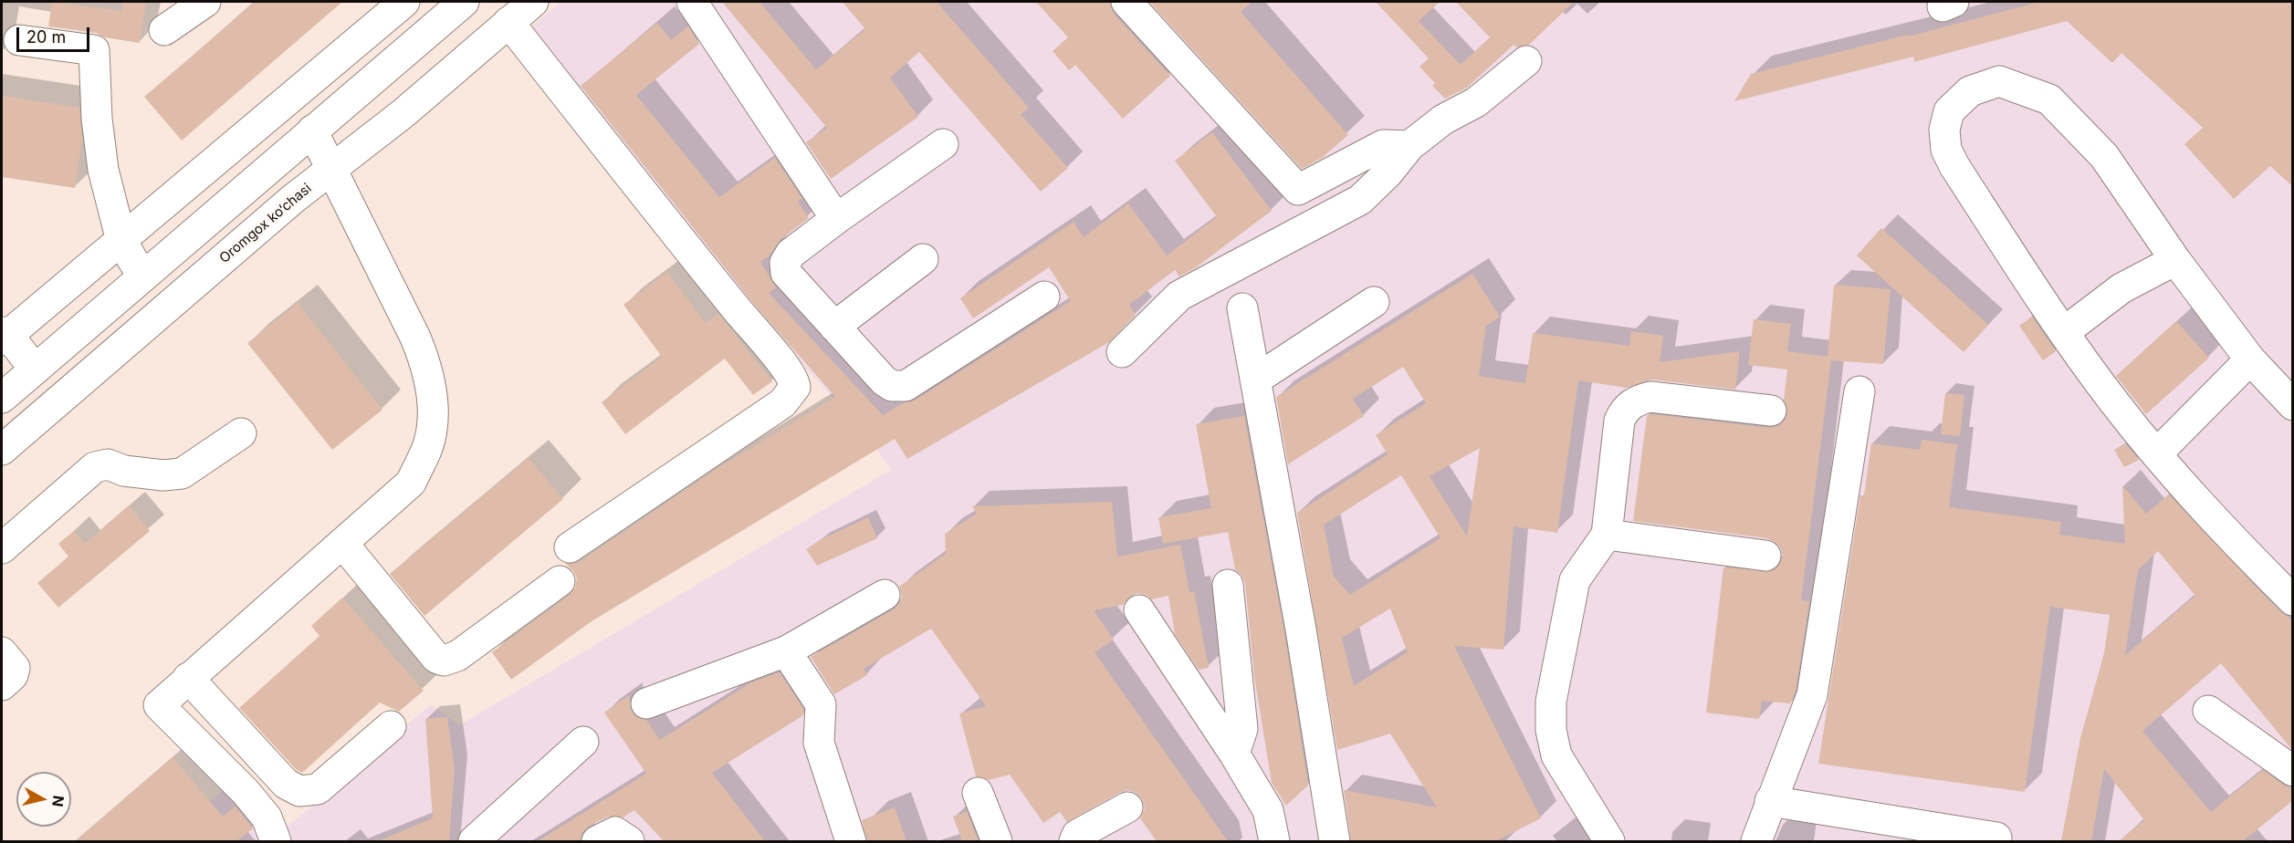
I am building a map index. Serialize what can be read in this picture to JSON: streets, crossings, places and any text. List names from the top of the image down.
{
  "streets": {
    "main road": ["Oromgox ko‘chasi"]
  },
  "scale_bar": "20 m",
  "north": "right"
}
